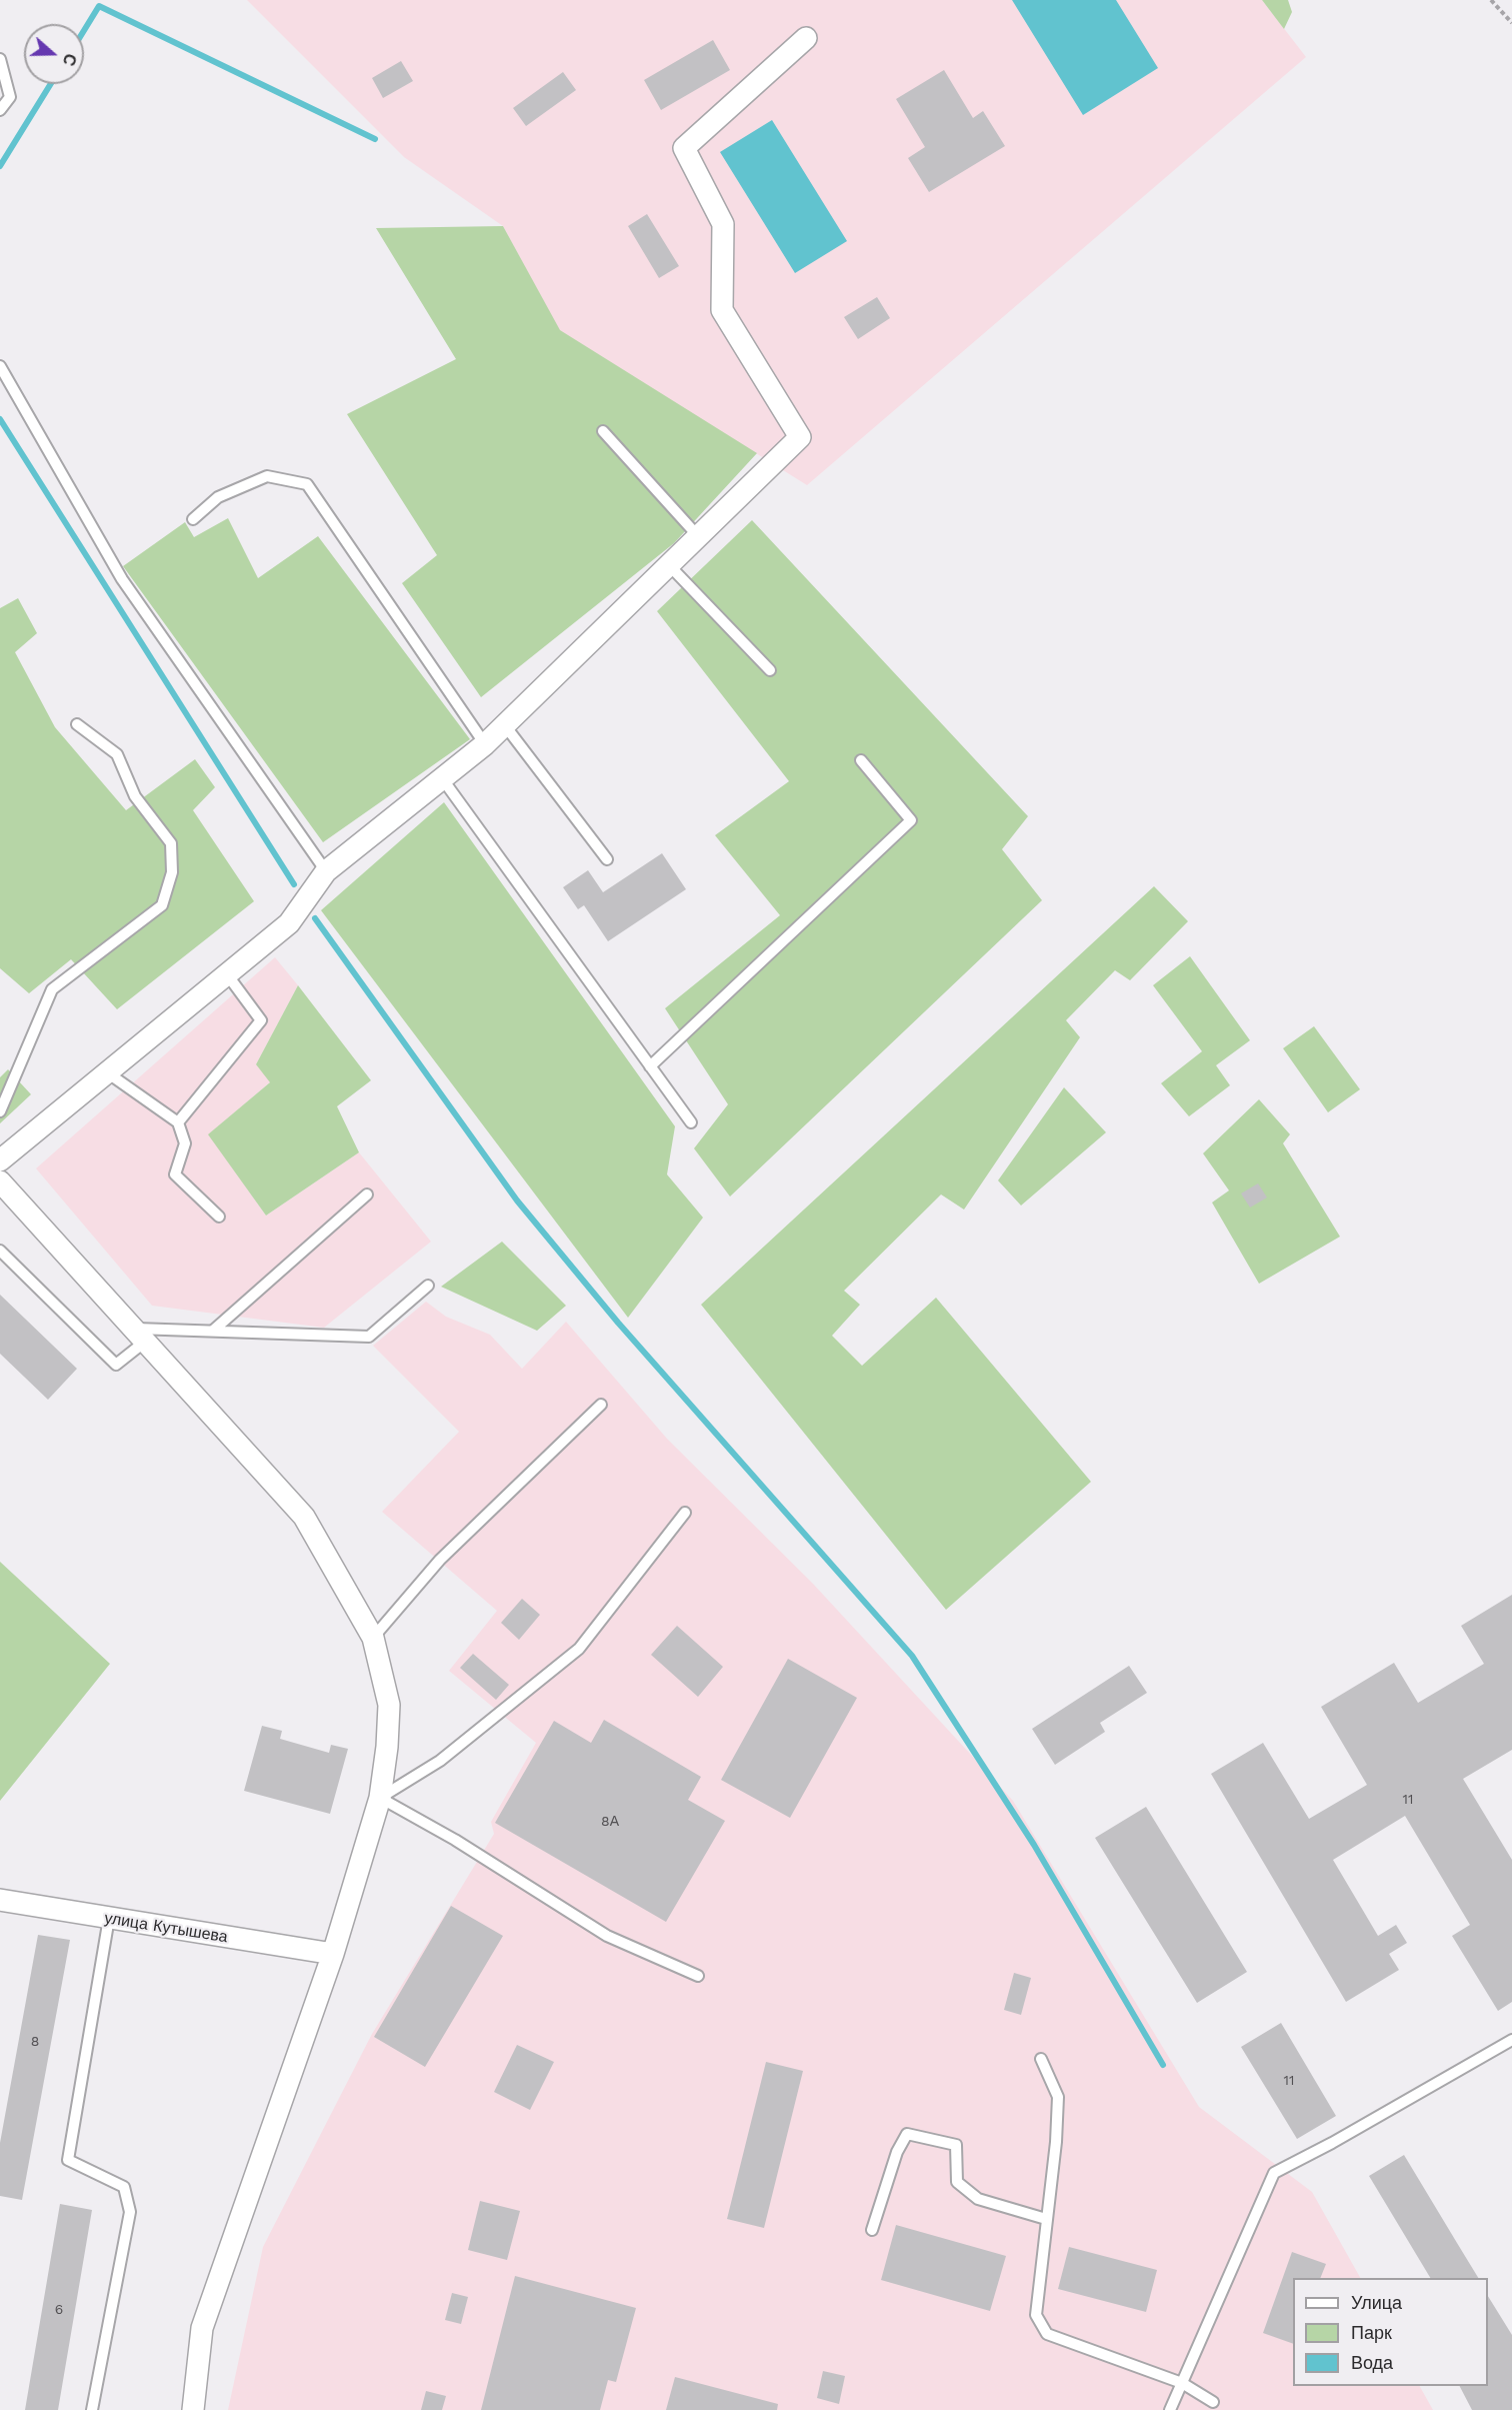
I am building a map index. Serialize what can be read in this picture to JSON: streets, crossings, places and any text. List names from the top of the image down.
{
  "streets": {
    "street": ["улица Кутышева"]
  },
  "house_numbers": [
    "11",
    "8А",
    "8",
    "11",
    "6"
  ],
  "legend": ["Улица", "Парк", "Вода"],
  "north": "right"
}
